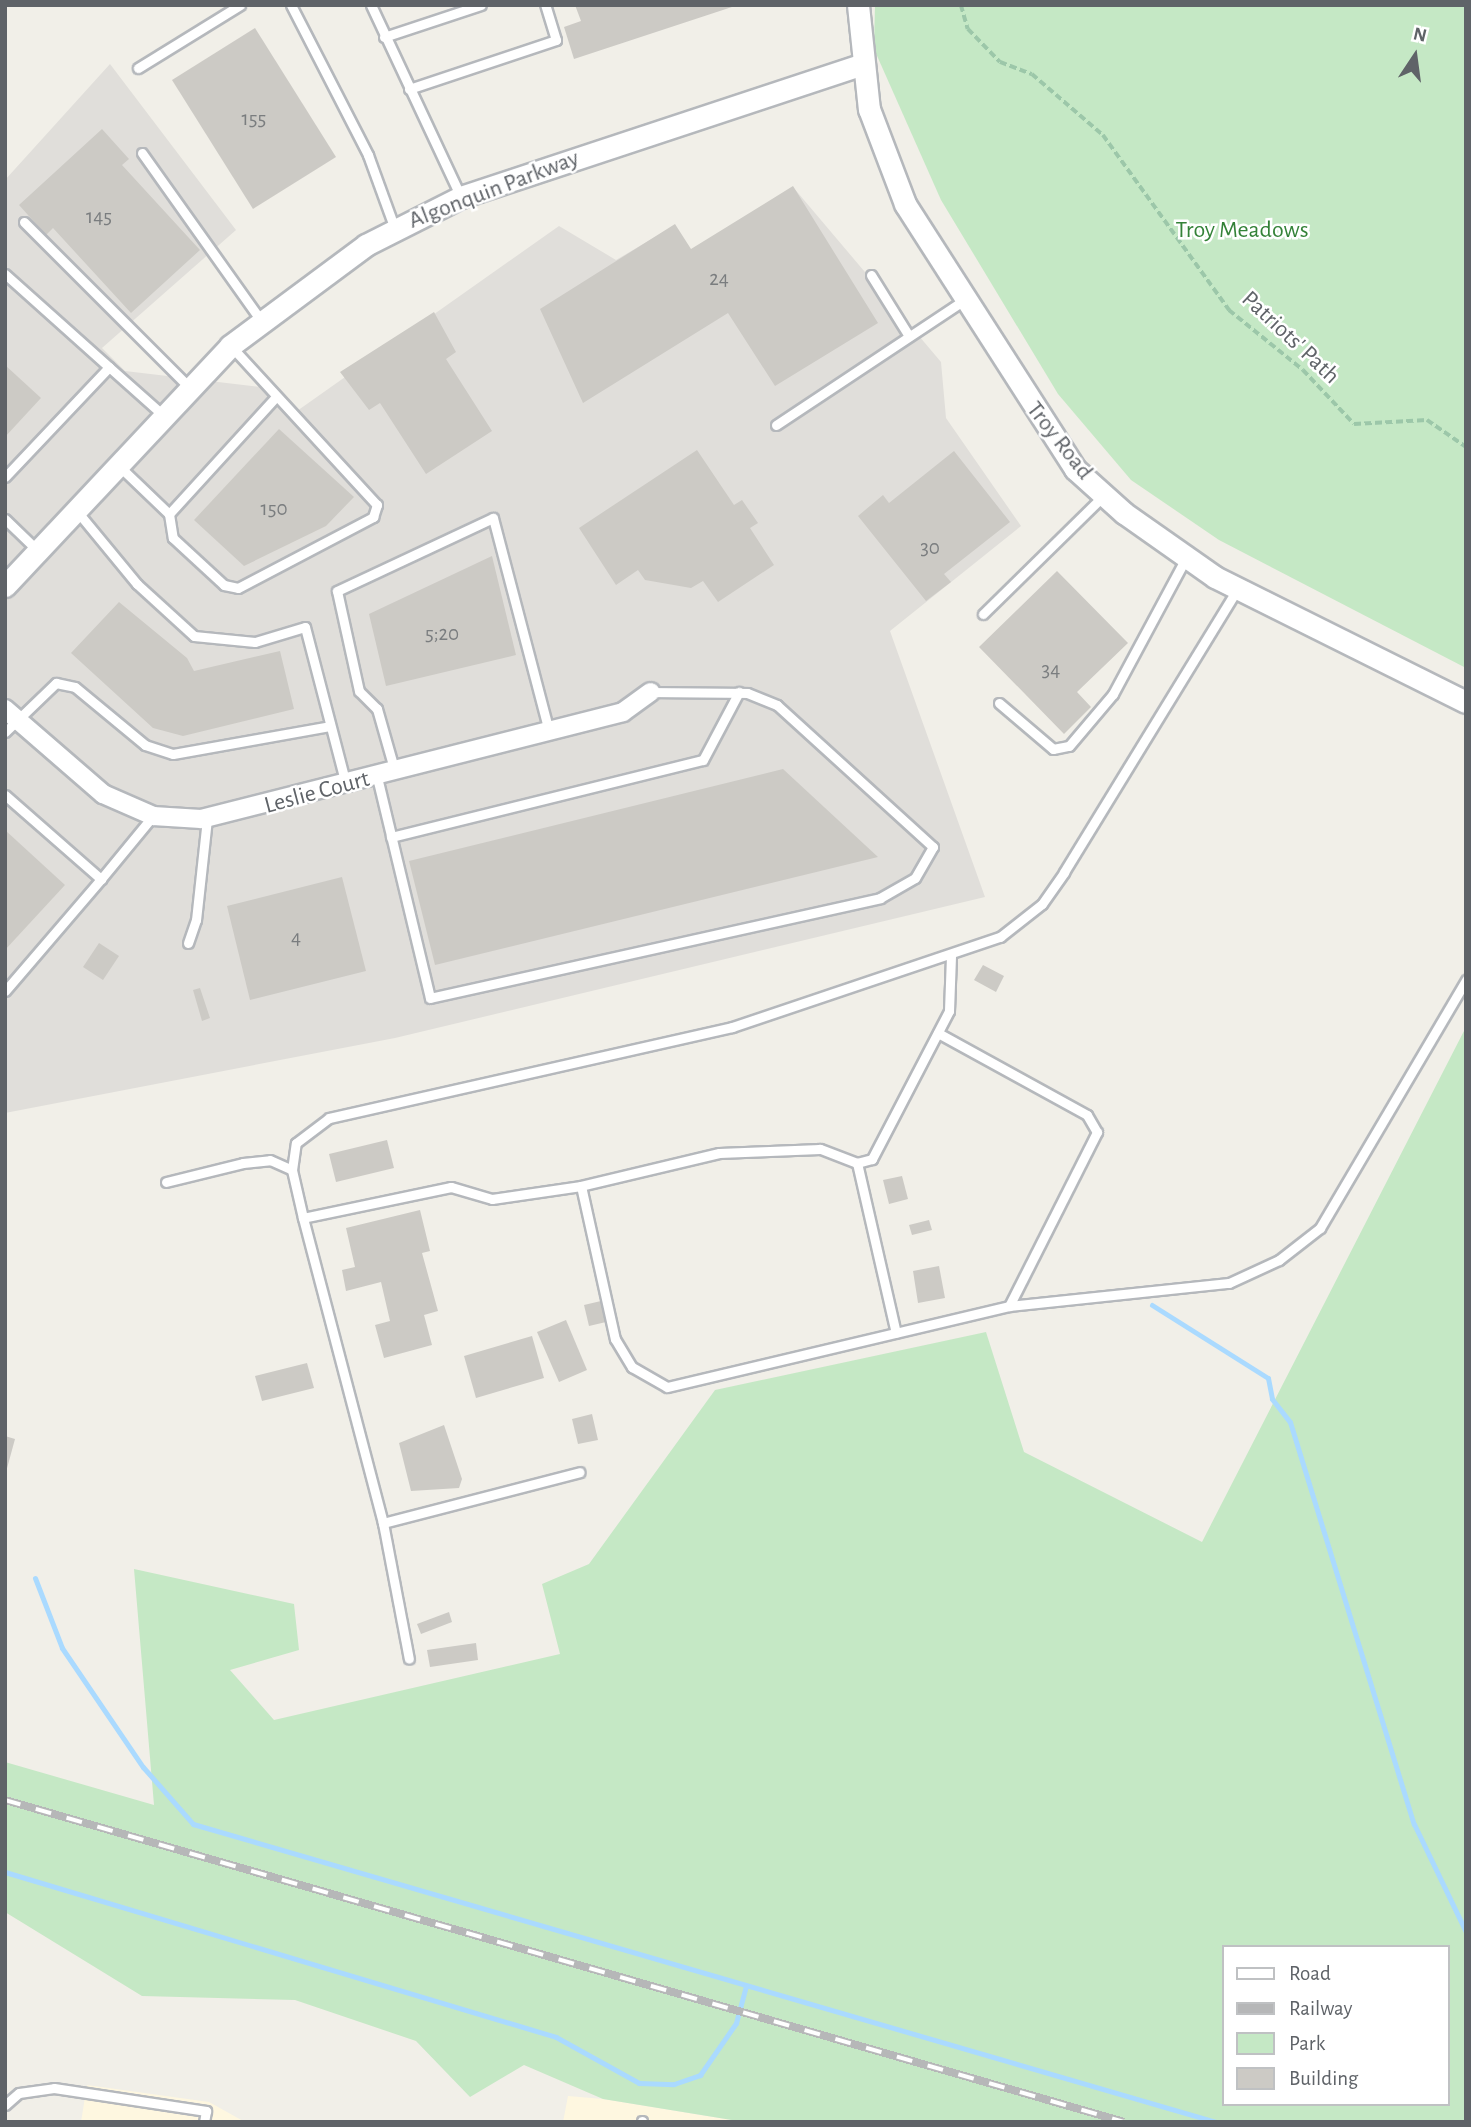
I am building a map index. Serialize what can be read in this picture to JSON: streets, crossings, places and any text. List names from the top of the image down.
{
  "streets": {
    "street": ["Algonquin Parkway", "Troy Road", "Leslie Court"],
    "path": ["Patriots' Path"]
  },
  "crossings": [
    ["Algonquin Parkway", "Troy Road"]
  ],
  "parks": ["Troy Meadows"],
  "house_numbers": [
    "155",
    "145",
    "24",
    "150",
    "30",
    "5;20",
    "34",
    "4"
  ],
  "legend": [
    "Road",
    "Railway",
    "Park",
    "Building"
  ],
  "north": "top"
}
